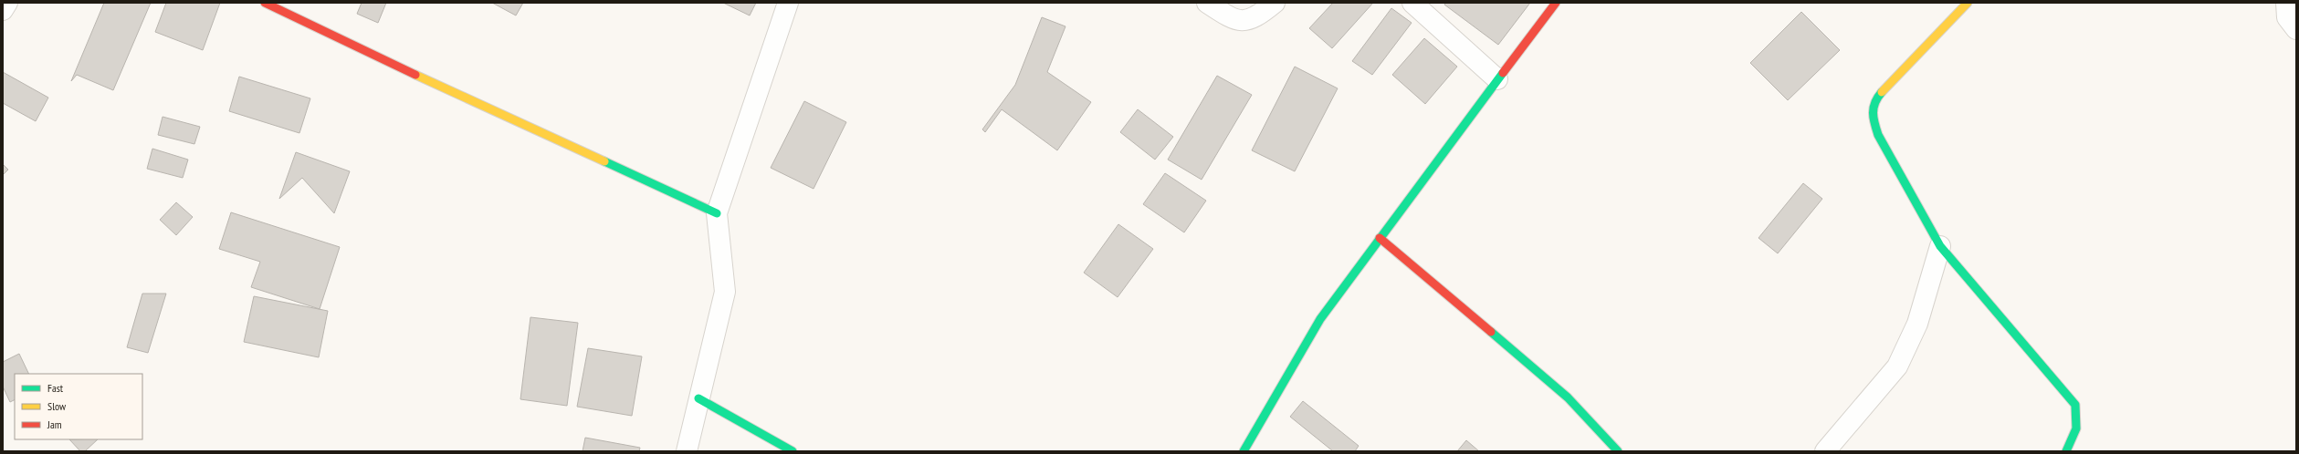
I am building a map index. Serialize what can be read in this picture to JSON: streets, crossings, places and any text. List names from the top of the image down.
{
  "legend": ["Fast", "Slow", "Jam"]
}
